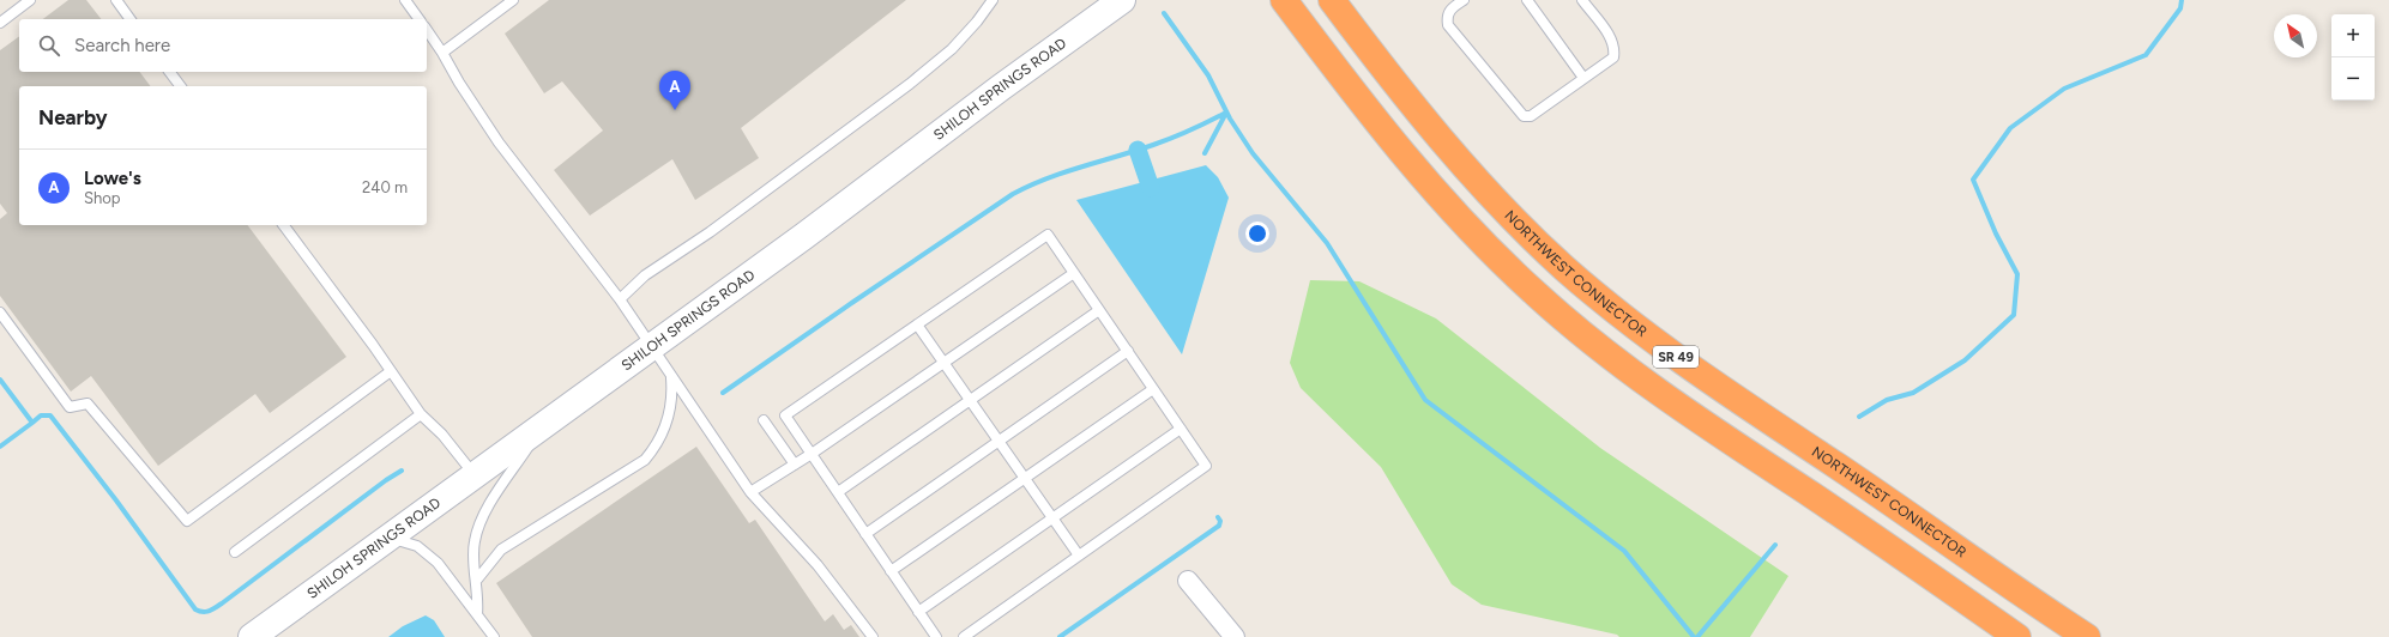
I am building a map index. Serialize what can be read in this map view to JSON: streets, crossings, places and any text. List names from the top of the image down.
{
  "streets": {
    "highway": ["NORTHWEST CONNECTOR", "SR 49"],
    "street": ["SHILOH SPRINGS ROAD"]
  },
  "north": "top left",
  "page": {
    "map_buttons": ["+", "−"],
    "search": "Search here",
    "pins": "A",
    "heading": "Nearby",
    "list": [
      {
        "mark": "A",
        "name": "Lowe's",
        "note": "Shop",
        "value": "240 m"
      }
    ]
  }
}
